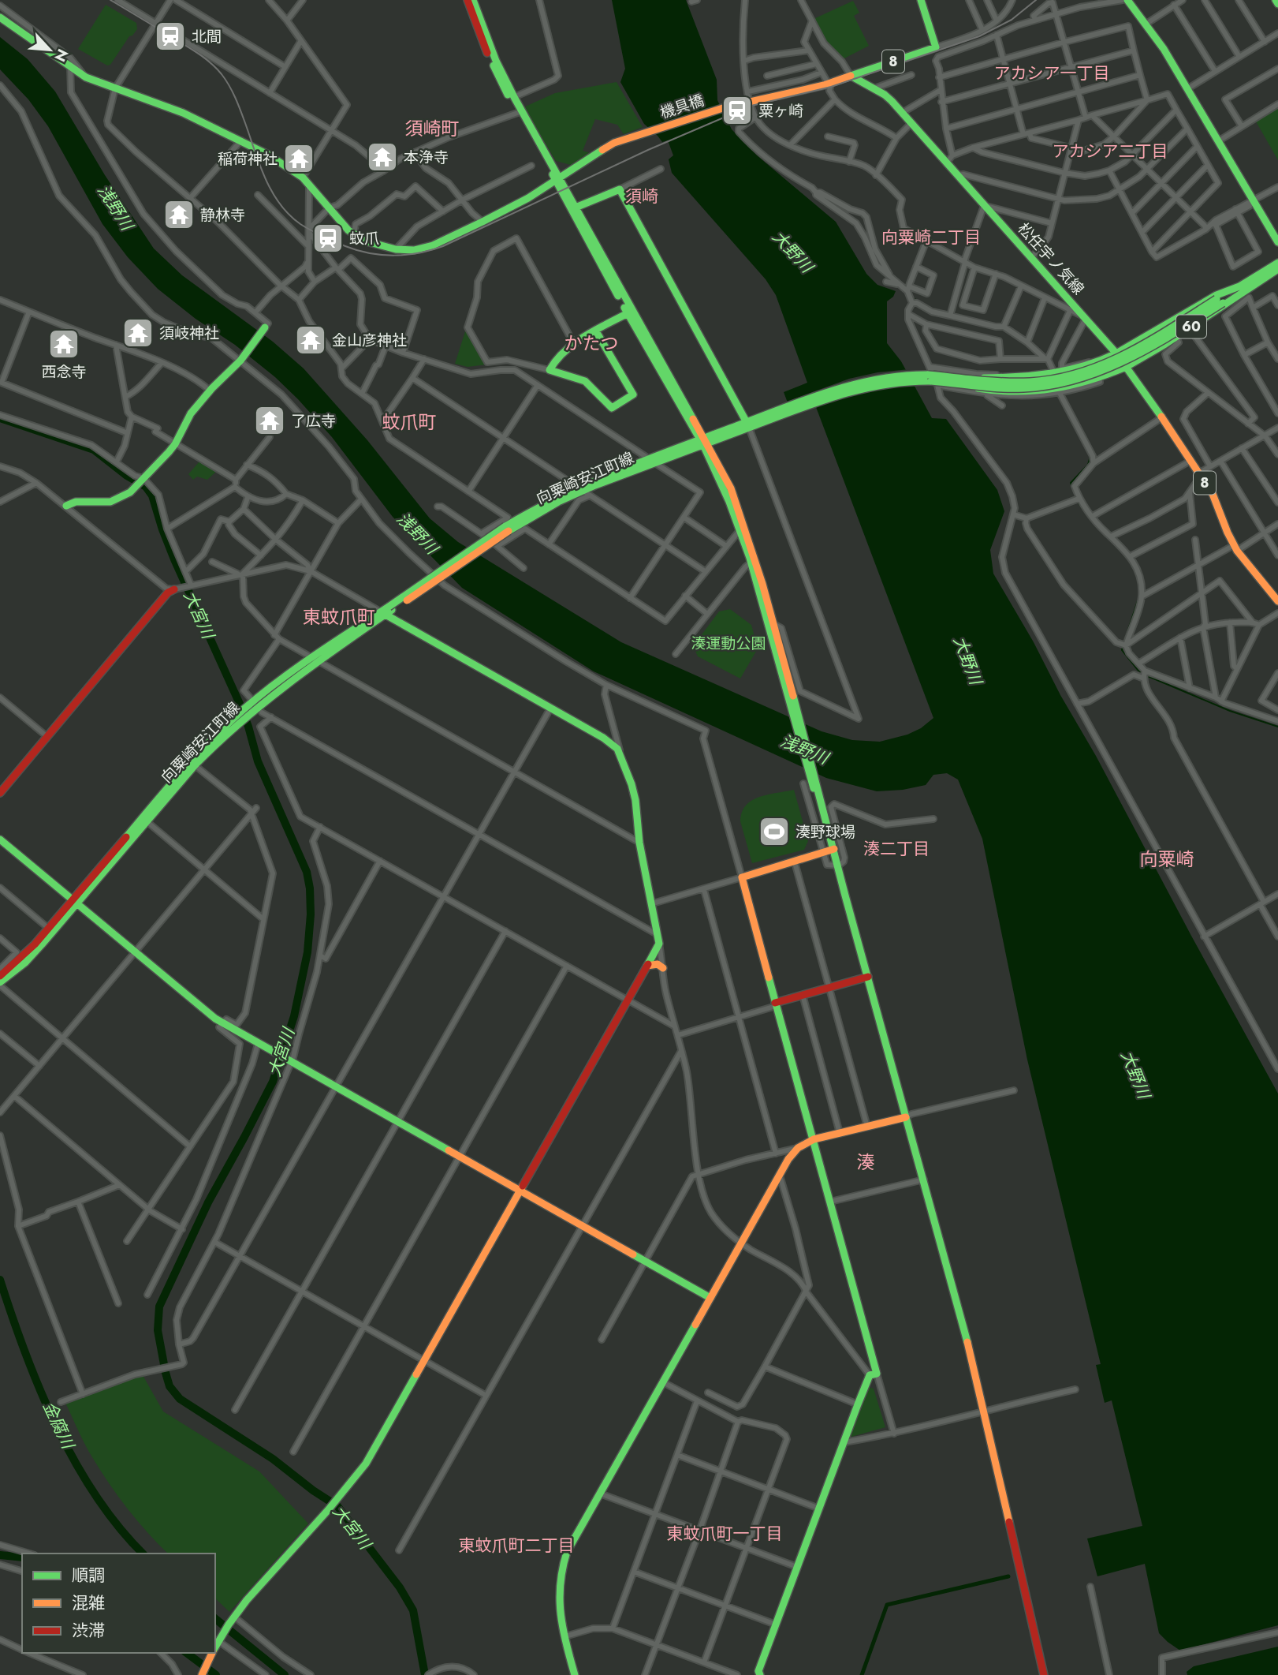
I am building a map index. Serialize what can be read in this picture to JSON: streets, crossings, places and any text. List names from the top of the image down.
{
  "streets": {
    "street": [
      "8",
      "機具橋",
      "松任宇ノ気線",
      "60",
      "向粟崎安江町線"
    ]
  },
  "crossings": [
    ["8", "機具橋"],
    ["8", "松任宇ノ気線"],
    ["機具橋", "松任宇ノ気線"],
    ["松任宇ノ気線", "60"],
    ["60", "向粟崎安江町線"]
  ],
  "districts": [
    "アカシア一丁目",
    "須崎町",
    "アカシア二丁目",
    "須崎",
    "向粟崎二丁目",
    "かたつ",
    "蚊爪町",
    "東蚊爪町",
    "湊二丁目",
    "向粟崎",
    "湊",
    "東蚊爪町一丁目",
    "東蚊爪町二丁目"
  ],
  "water": [
    "浅野川",
    "大野川",
    "大宮川",
    "金腐川"
  ],
  "parks": ["湊運動公園"],
  "places": {
    "station": ["北間", "粟ヶ崎", "蚊爪"],
    "temple": [
      "本浄寺",
      "稲荷神社",
      "静林寺",
      "須岐神社",
      "金山彦神社",
      "西念寺",
      "了広寺"
    ],
    "sports": ["湊野球場"]
  },
  "legend": ["順調", "混雑", "渋滞"],
  "north": "bottom right"
}
